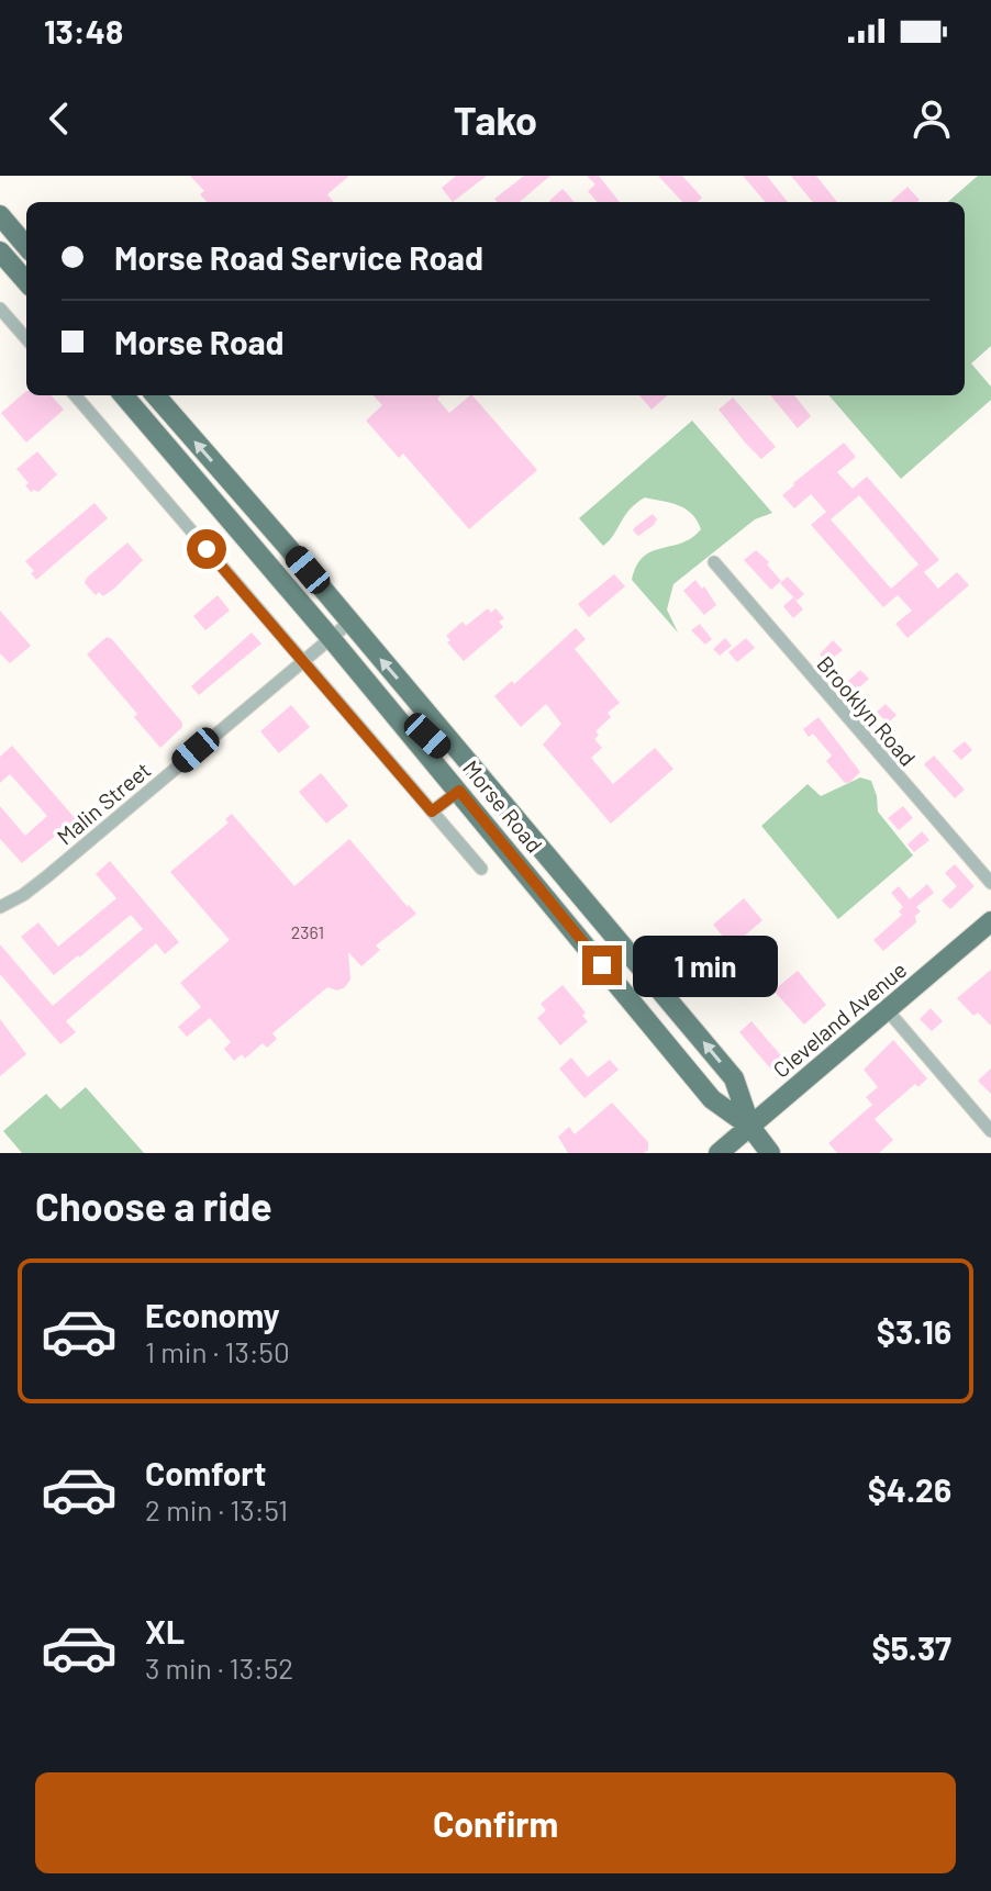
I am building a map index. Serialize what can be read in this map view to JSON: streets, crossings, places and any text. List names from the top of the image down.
{
  "streets": {
    "main road": ["Morse Road", "Cleveland Avenue"],
    "street": ["Brooklyn Road", "Malin Street"]
  },
  "crossings": [
    ["Malin Street", "Morse Road"],
    ["Morse Road", "Cleveland Avenue"]
  ],
  "house_numbers": ["2361"],
  "page": {
    "status": "13:48",
    "header": "Tako",
    "banner": ["Morse Road Service Road", "Morse Road"],
    "bubble": "1 min",
    "heading": "Choose a ride",
    "list": [
      {
        "name": "Economy",
        "note": "1 min · 13:50",
        "value": "$3.16"
      },
      {
        "name": "Comfort",
        "note": "2 min · 13:51",
        "value": "$4.26"
      },
      {
        "name": "XL",
        "note": "3 min · 13:52",
        "value": "$5.37"
      }
    ],
    "buttons": "Confirm"
  }
}
